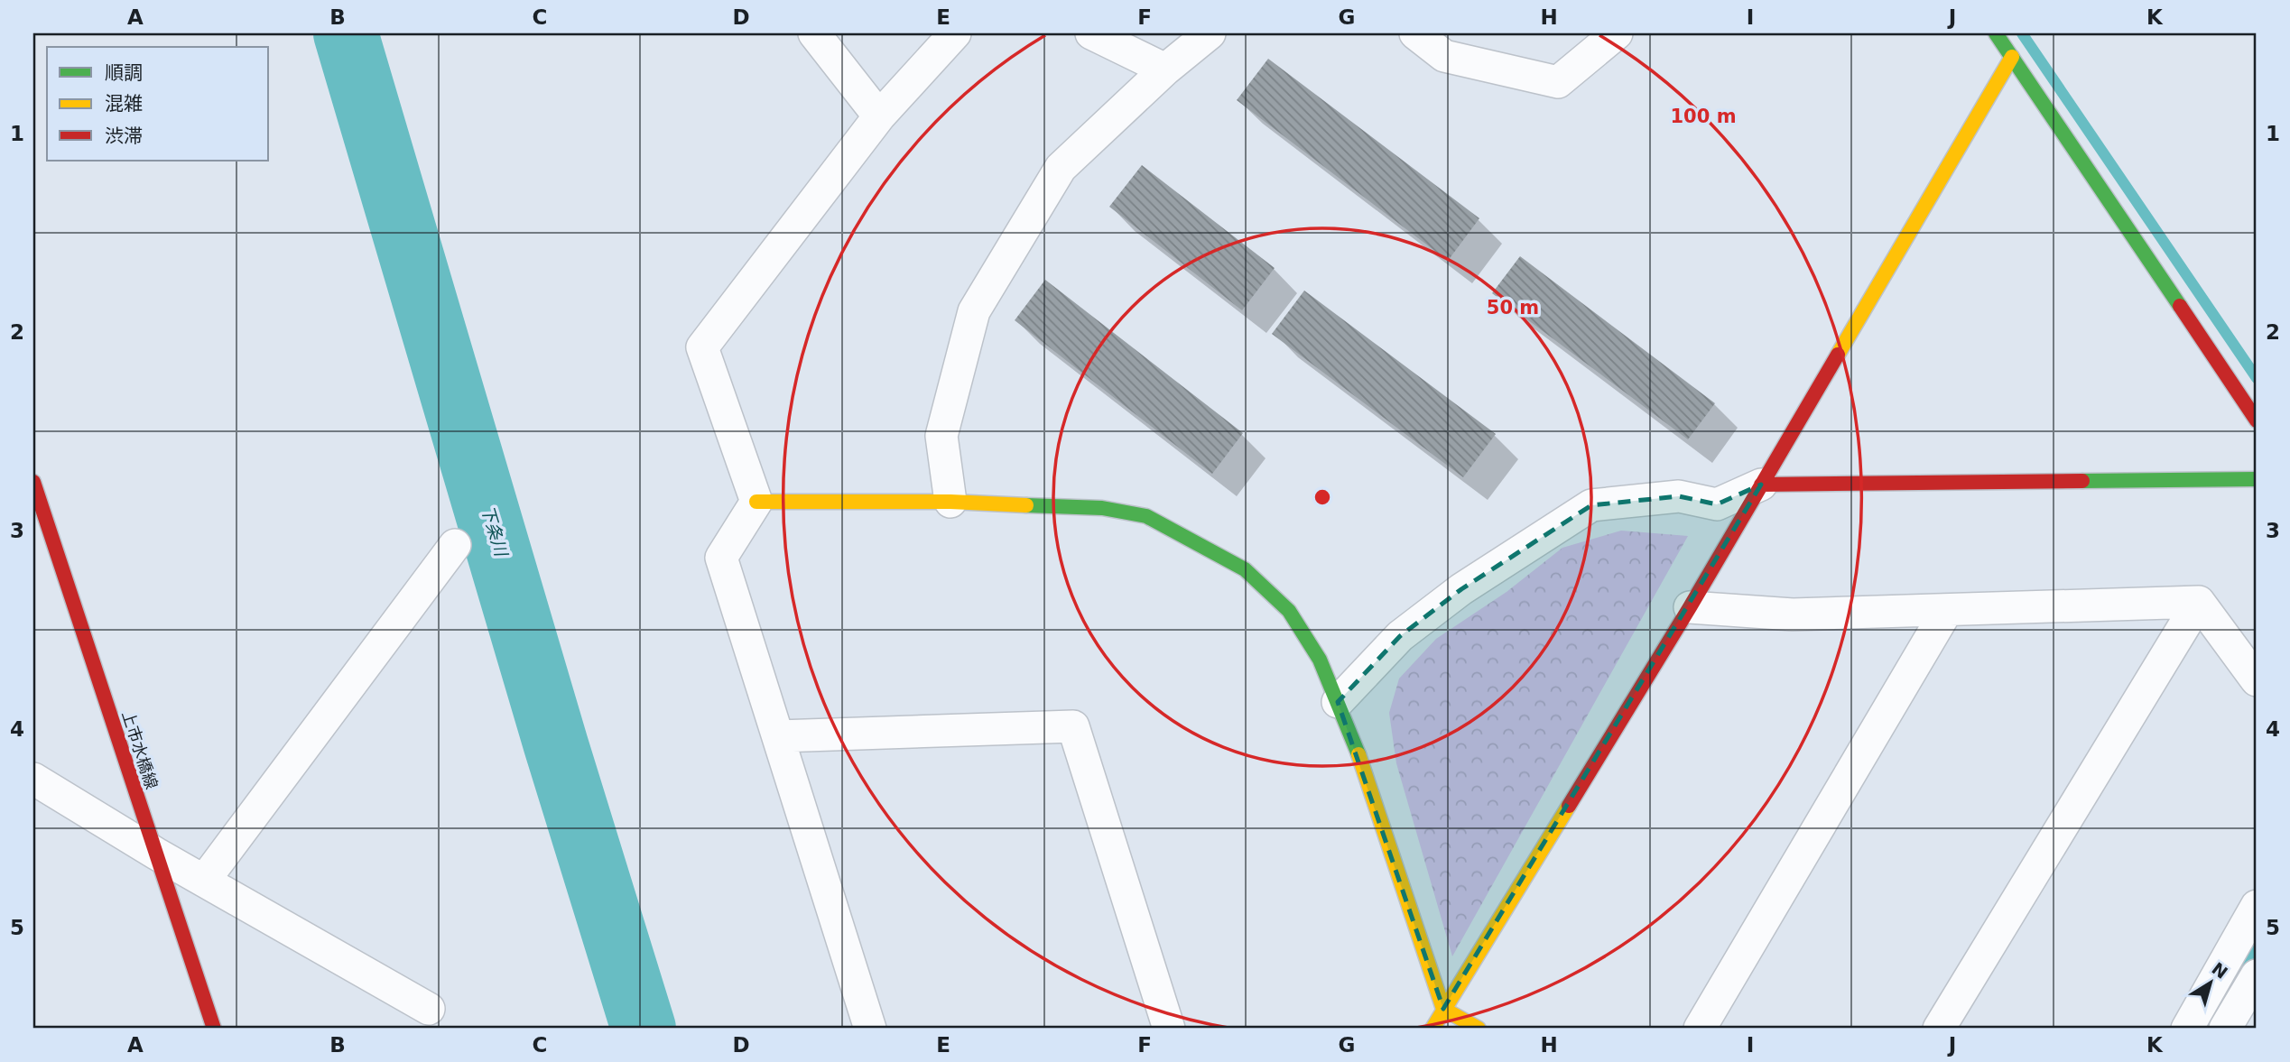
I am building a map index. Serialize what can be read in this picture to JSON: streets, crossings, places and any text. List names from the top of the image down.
{
  "streets": {
    "street": ["上市水橋線"]
  },
  "water": ["下条川"],
  "legend": ["順調", "混雑", "渋滞"],
  "north": "top right",
  "grid": {
    "columns": [
      "A",
      "B",
      "C",
      "D",
      "E",
      "F",
      "G",
      "H",
      "I",
      "J",
      "K"
    ],
    "rows": [
      "1",
      "2",
      "3",
      "4",
      "5"
    ]
  },
  "rings": ["100 m", "50 m"]
}
